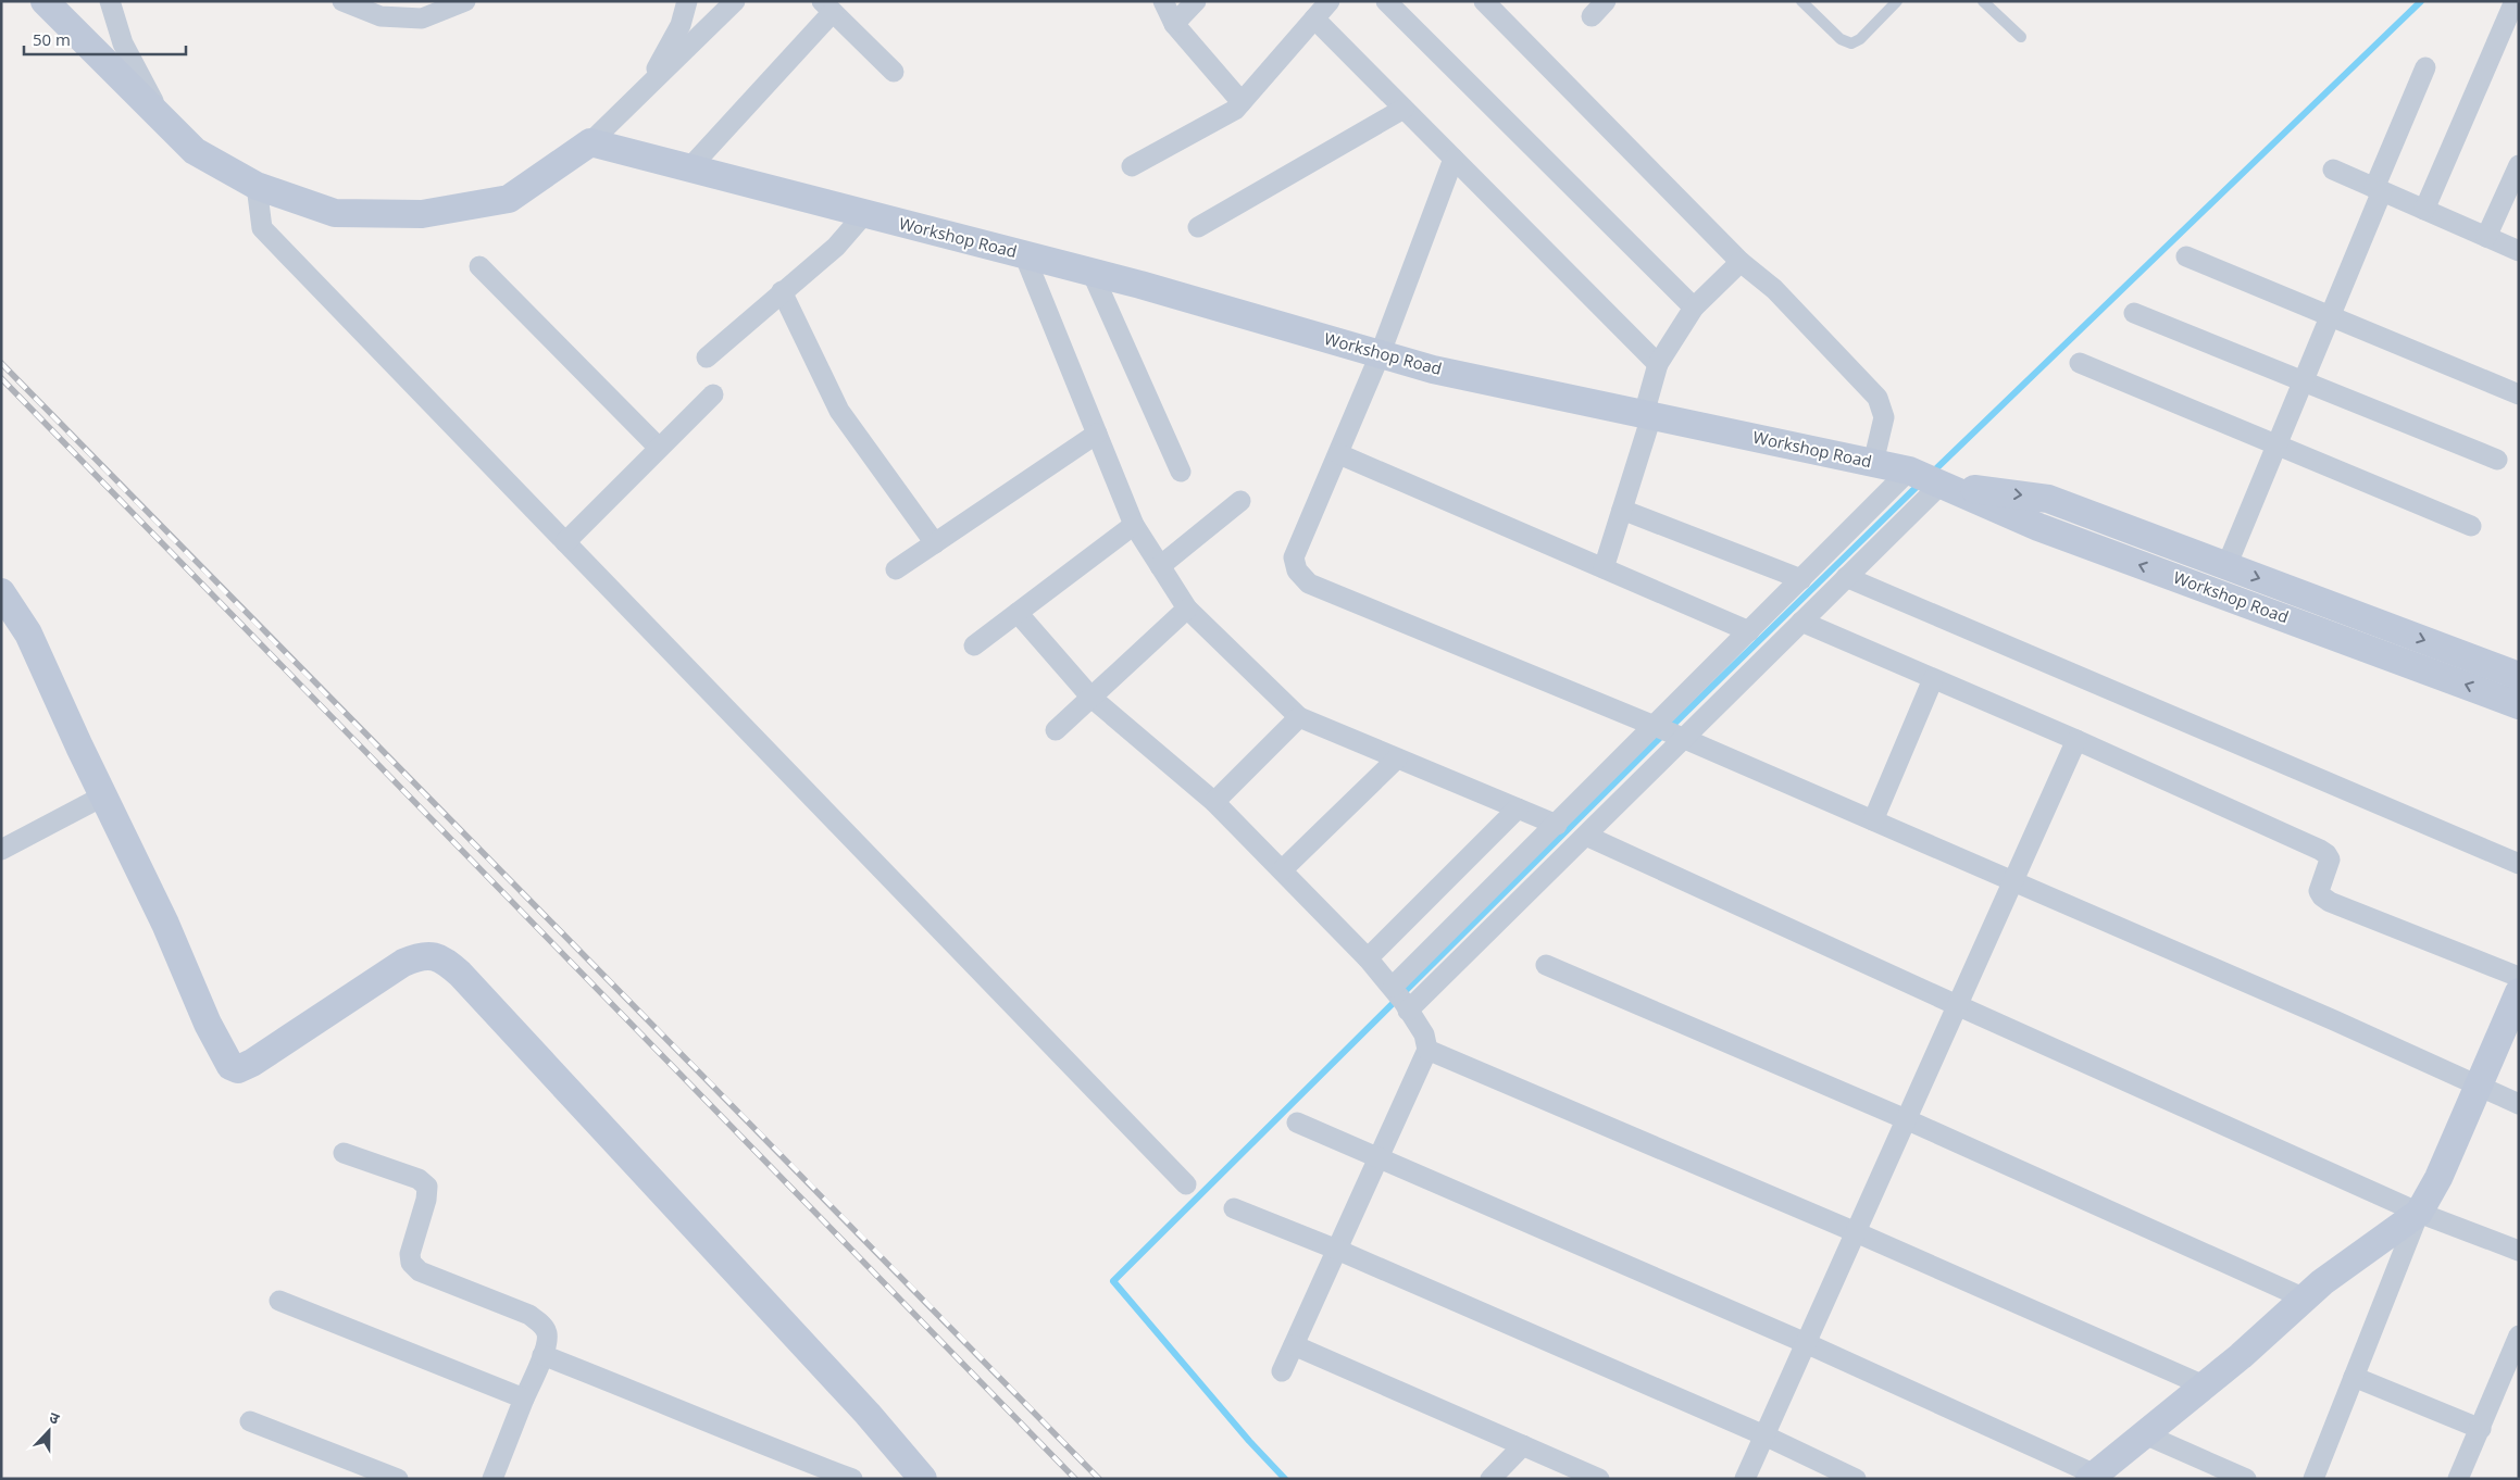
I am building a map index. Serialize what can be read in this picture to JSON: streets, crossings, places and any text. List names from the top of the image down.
{
  "streets": {
    "main road": ["Workshop Road"]
  },
  "scale_bar": "50 m",
  "north": "top"
}
